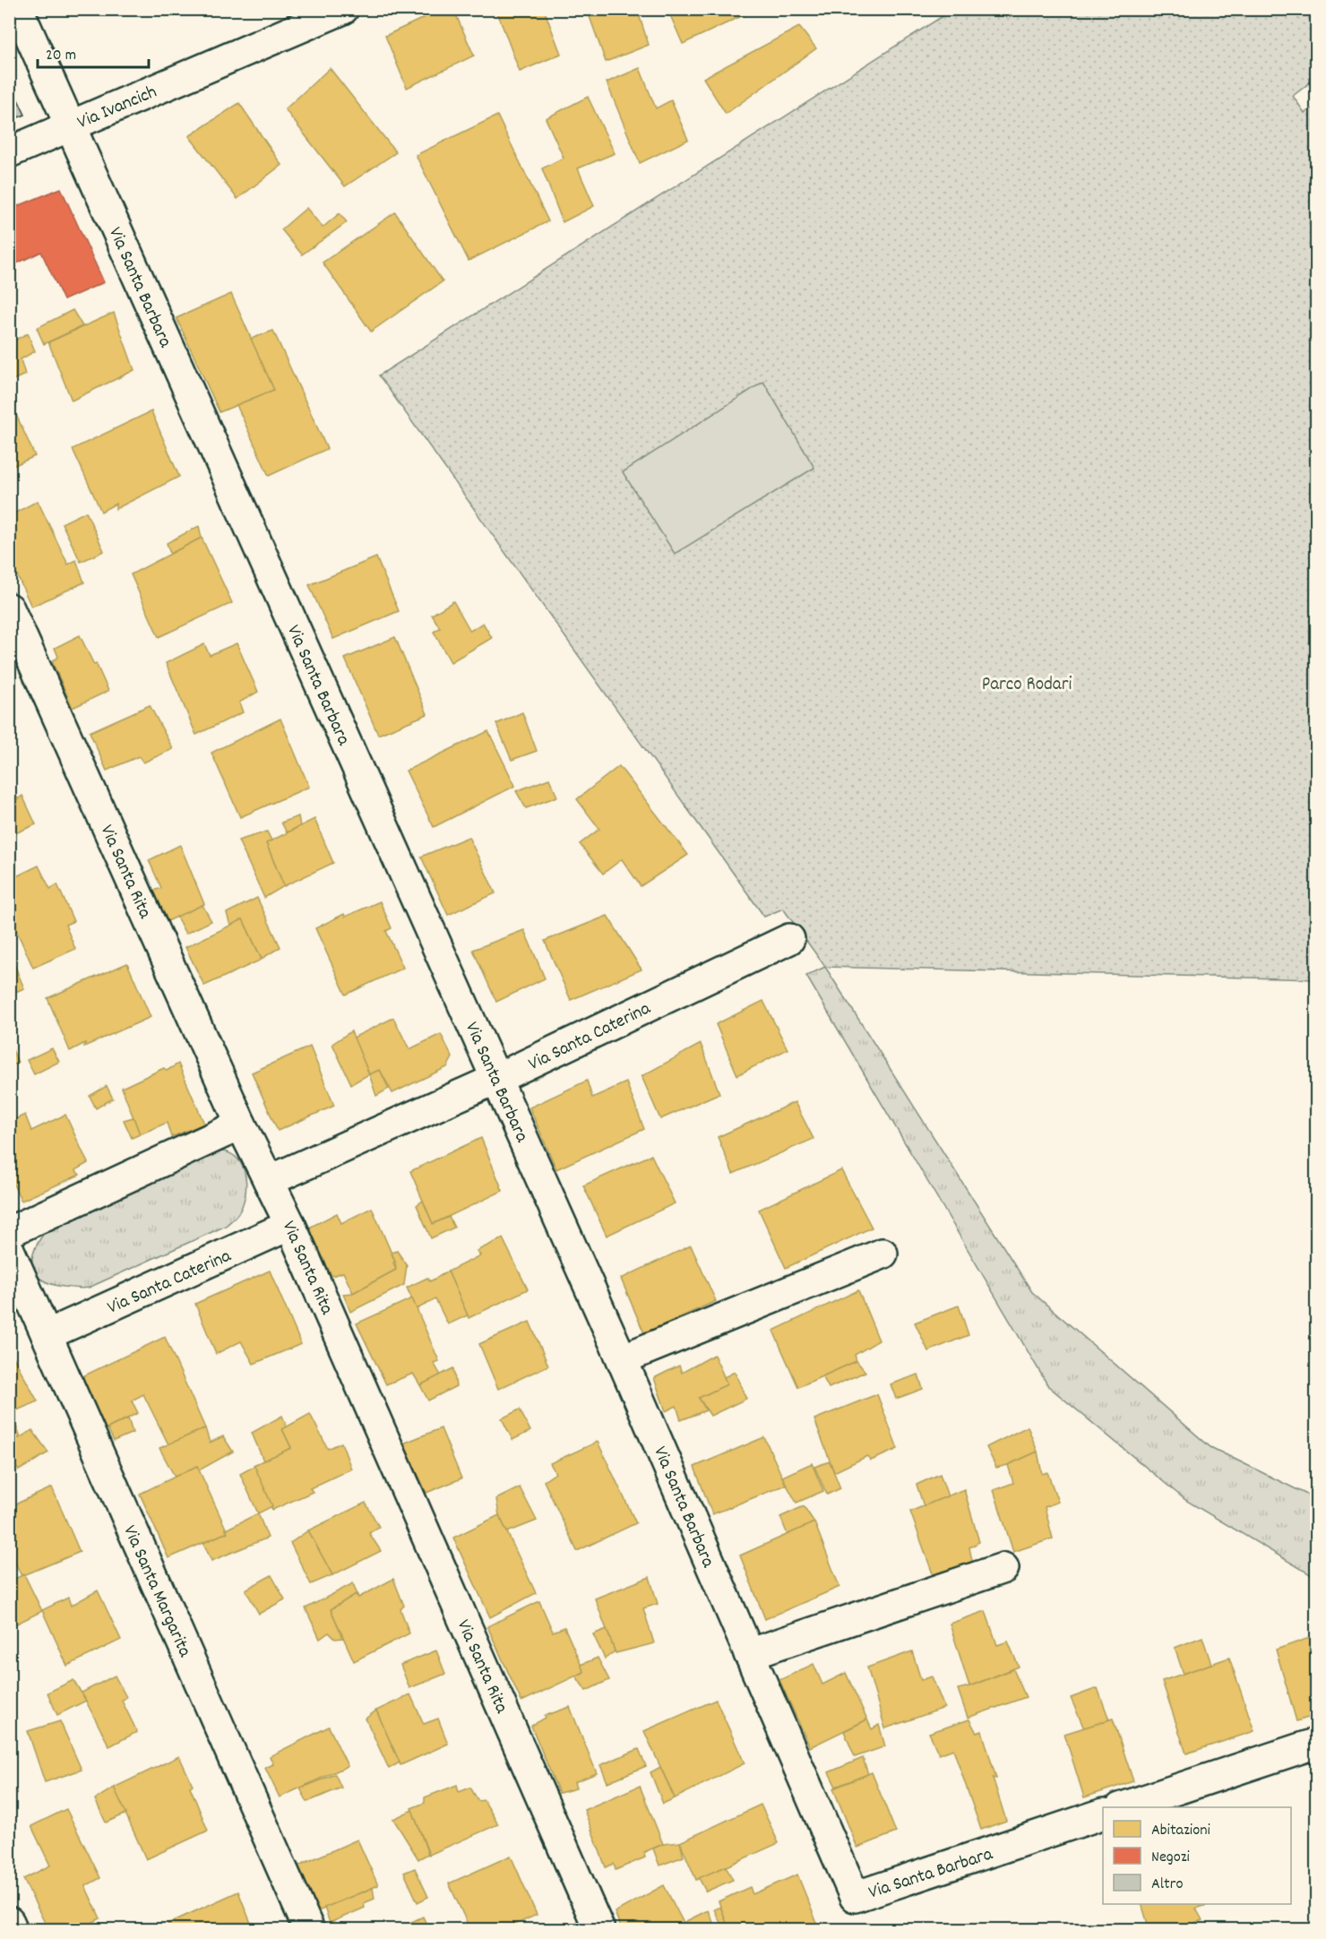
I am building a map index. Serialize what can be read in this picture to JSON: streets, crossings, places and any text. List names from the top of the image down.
{
  "streets": {
    "street": [
      "Via Ivancich",
      "Via Santa Barbara",
      "Via Santa Rita",
      "Via Santa Caterina",
      "Via Santa Margarita"
    ]
  },
  "crossings": [
    ["Via Ivancich", "Via Santa Barbara"],
    ["Via Santa Barbara", "Via Santa Caterina"],
    ["Via Santa Rita", "Via Santa Caterina"],
    ["Via Santa Caterina", "Via Santa Margarita"]
  ],
  "parks": ["Parco Rodari"],
  "legend": ["Abitazioni", "Negozi", "Altro"],
  "scale_bar": "20 m"
}
